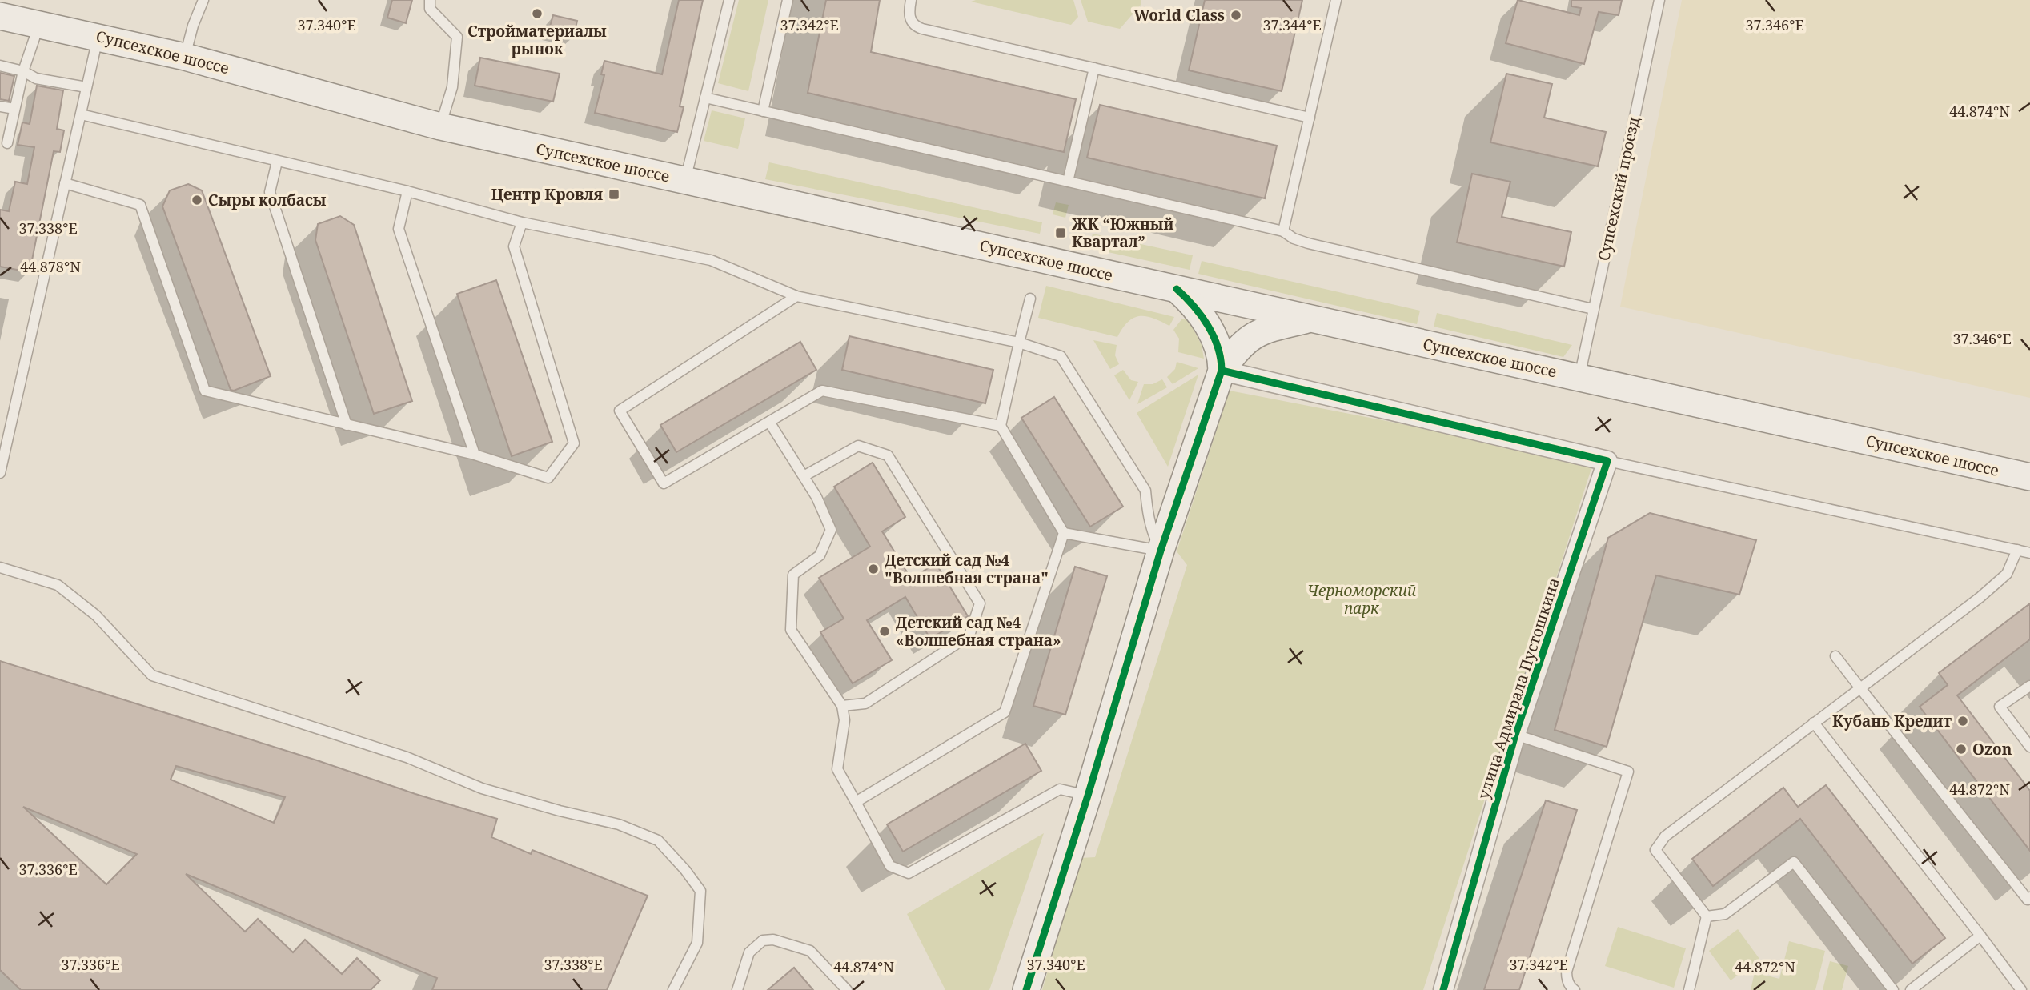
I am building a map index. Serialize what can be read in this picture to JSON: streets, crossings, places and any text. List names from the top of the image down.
{
  "streets": {
    "main road": ["Супсехское шоссе"],
    "street": ["улица Адмирала Пустошкина"],
    "lane": ["Супсехский проезд"]
  },
  "crossings": [
    ["Супсехское шоссе", "Супсехский проезд"]
  ],
  "parks": ["Черноморский парк"],
  "places": {
    "other": [
      "Стройматериалы рынок",
      "World Class",
      "Сыры колбасы",
      "Детский сад №4 \"Волшебная страна\"",
      "Детский сад №4 «Волшебная страна»",
      "Кубань Кредит",
      "Ozon"
    ],
    "transit": ["Центр Кровля", "ЖК “Южный Квартал”"]
  },
  "coordinates": [
    "37.340°E",
    "37.342°E",
    "37.344°E",
    "37.346°E",
    "44.874°N",
    "37.338°E",
    "44.878°N",
    "44.872°N",
    "37.336°E"
  ]
}
